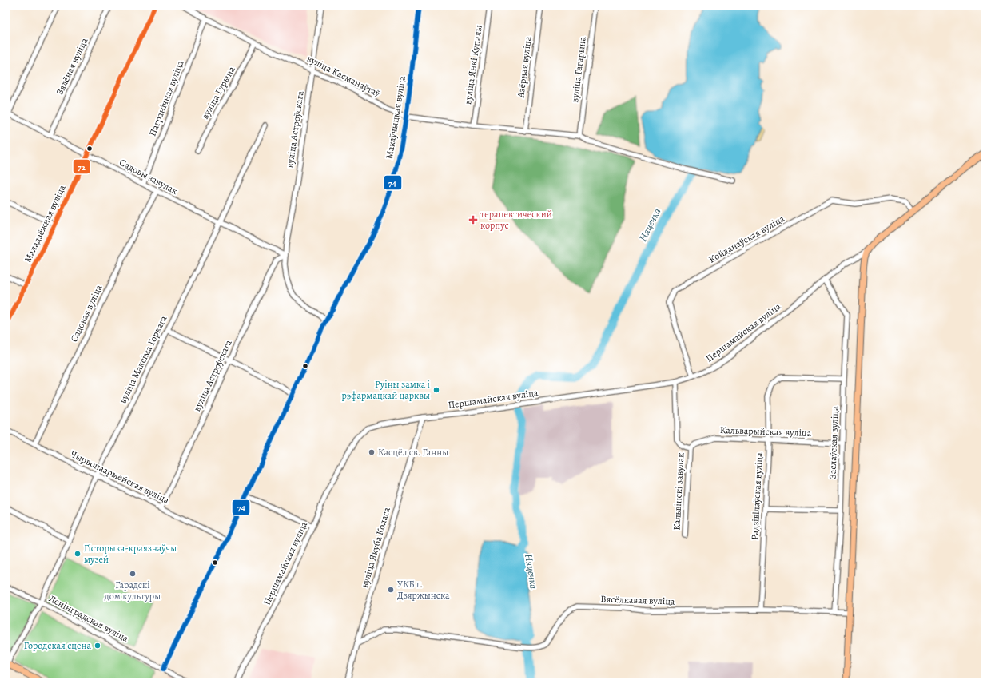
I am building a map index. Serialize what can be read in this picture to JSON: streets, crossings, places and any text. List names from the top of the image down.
{
  "streets": {
    "street": [
      "вуліца Янкі Купалы",
      "Зялёная вуліца",
      "Азёрная вуліца",
      "вуліца Гагарына",
      "вуліца Касманаўтаў",
      "вуліца Гурына",
      "Пагранічная вуліца",
      "Макаўчыцкая вуліца",
      "вуліца Астроўскага",
      "Садовы завулак",
      "Маладзёжная вуліца",
      "Койданаўская вуліца",
      "Садовая вуліца",
      "Першамайская вуліца",
      "вуліца Максіма Горкага",
      "Кальварыйская вуліца",
      "Заслаўская вуліца",
      "Чырвонаармейская вуліца",
      "Кальвінскі завулак",
      "Радзівілаўская вуліца",
      "вуліца Якуба Коласа",
      "Вясёлкавая вуліца",
      "Ленінградская вуліца"
    ]
  },
  "crossings": [
    ["вуліца Янкі Купалы", "вуліца Касманаўтаў"],
    ["Зялёная вуліца", "Садовы завулак"],
    ["Азёрная вуліца", "вуліца Касманаўтаў"],
    ["вуліца Гагарына", "вуліца Касманаўтаў"],
    ["вуліца Касманаўтаў", "вуліца Гурына"],
    ["вуліца Касманаўтаў", "Пагранічная вуліца"],
    ["вуліца Касманаўтаў", "Макаўчыцкая вуліца"],
    ["вуліца Касманаўтаў", "вуліца Астроўскага"],
    ["Пагранічная вуліца", "Садовы завулак"],
    ["Макаўчыцкая вуліца", "вуліца Астроўскага"],
    ["Макаўчыцкая вуліца", "Чырвонаармейская вуліца"],
    ["Макаўчыцкая вуліца", "Ленінградская вуліца"],
    ["вуліца Астроўскага", "Садовы завулак"],
    ["вуліца Астроўскага", "Чырвонаармейская вуліца"],
    ["Садовы завулак", "Маладзёжная вуліца"],
    ["Садовы завулак", "Садовая вуліца"],
    ["Садовы завулак", "вуліца Максіма Горкага"],
    ["Койданаўская вуліца", "Першамайская вуліца"],
    ["Садовая вуліца", "Чырвонаармейская вуліца"],
    ["Першамайская вуліца", "Заслаўская вуліца"],
    ["Першамайская вуліца", "вуліца Якуба Коласа"],
    ["вуліца Максіма Горкага", "Чырвонаармейская вуліца"],
    ["вуліца Максіма Горкага", "Ленінградская вуліца"],
    ["Кальварыйская вуліца", "Заслаўская вуліца"],
    ["Кальварыйская вуліца", "Кальвінскі завулак"],
    ["Кальварыйская вуліца", "Радзівілаўская вуліца"],
    ["Заслаўская вуліца", "Радзівілаўская вуліца"],
    ["Заслаўская вуліца", "Вясёлкавая вуліца"],
    ["Радзівілаўская вуліца", "Вясёлкавая вуліца"],
    ["вуліца Якуба Коласа", "Вясёлкавая вуліца"]
  ],
  "water": ["Няцечка"],
  "places": {
    "health": ["терапевтический корпус"],
    "other": [
      "Руіны замка і рэфармацкай царквы",
      "Касцёл св. Ганны",
      "Гісторыка-краязнаўчы музей",
      "Гарадскі дом культуры",
      "УКБ г. Дзяржынска",
      "Городская сцена"
    ]
  },
  "lines": ["transit line 74", "transit line 72"]
}
